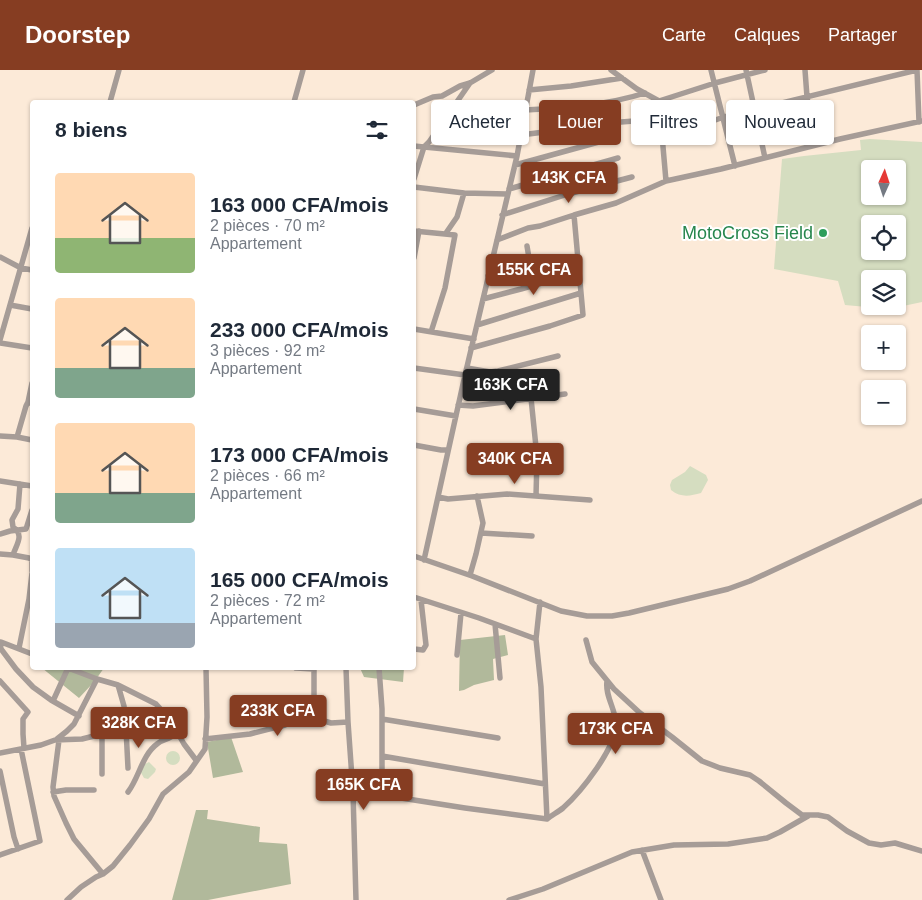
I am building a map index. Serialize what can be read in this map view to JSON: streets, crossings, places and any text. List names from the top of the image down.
{
  "places": ["MotoCross Field"],
  "north": "top",
  "page": {
    "header": "Doorstep",
    "nav": ["Carte", "Calques", "Partager"],
    "chip": [
      "Acheter",
      "Louer",
      "Filtres",
      "Nouveau"
    ],
    "heading": "8 biens",
    "map_buttons": ["+", "−"],
    "list": [
      {
        "name": "163 000 CFA/mois",
        "note": "2 pièces · 70 m² · Appartement"
      },
      {
        "name": "233 000 CFA/mois",
        "note": "3 pièces · 92 m² · Appartement"
      },
      {
        "name": "173 000 CFA/mois",
        "note": "2 pièces · 66 m² · Appartement"
      },
      {
        "name": "165 000 CFA/mois",
        "note": "2 pièces · 72 m² · Appartement"
      }
    ],
    "price": [
      "143K CFA",
      "155K CFA",
      "163K CFA",
      "340K CFA",
      "233K CFA",
      "328K CFA",
      "173K CFA",
      "165K CFA"
    ]
  }
}
